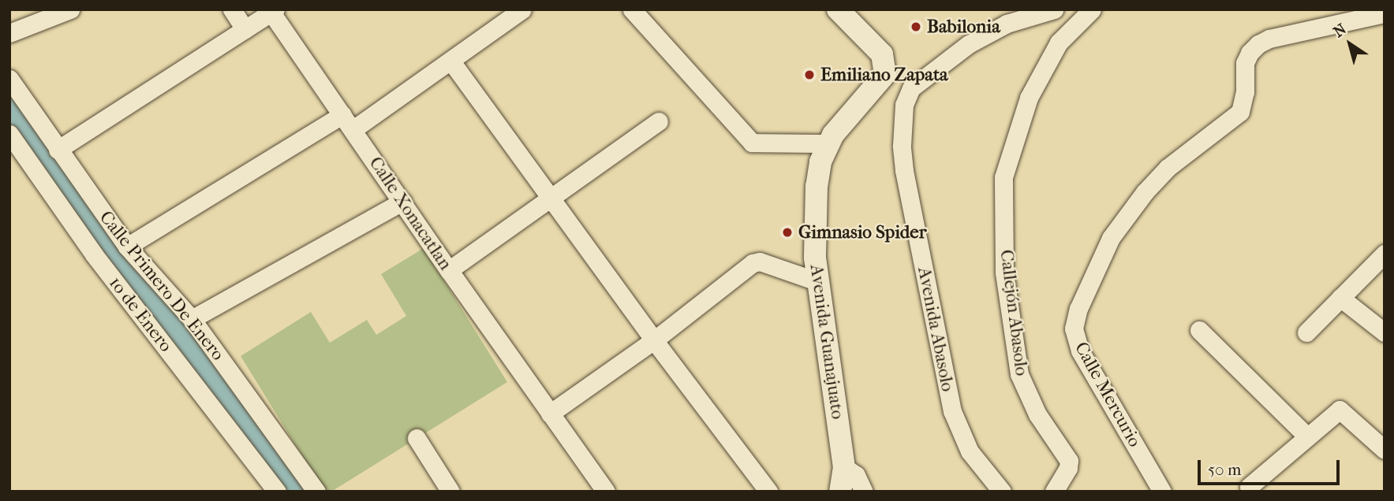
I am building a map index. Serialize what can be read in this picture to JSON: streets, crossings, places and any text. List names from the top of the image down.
{
  "streets": {
    "street": [
      "Calle Xonacatlan",
      "Calle Primero De Enero",
      "Callejón Abasolo",
      "1o de Enero",
      "Avenida Abasolo",
      "Avenida Guanajuato",
      "Calle Mercurio"
    ]
  },
  "places": ["Babilonia", "Emiliano Zapata", "Gimnasio Spider"],
  "scale_bar": "50 m",
  "north": "top left"
}
